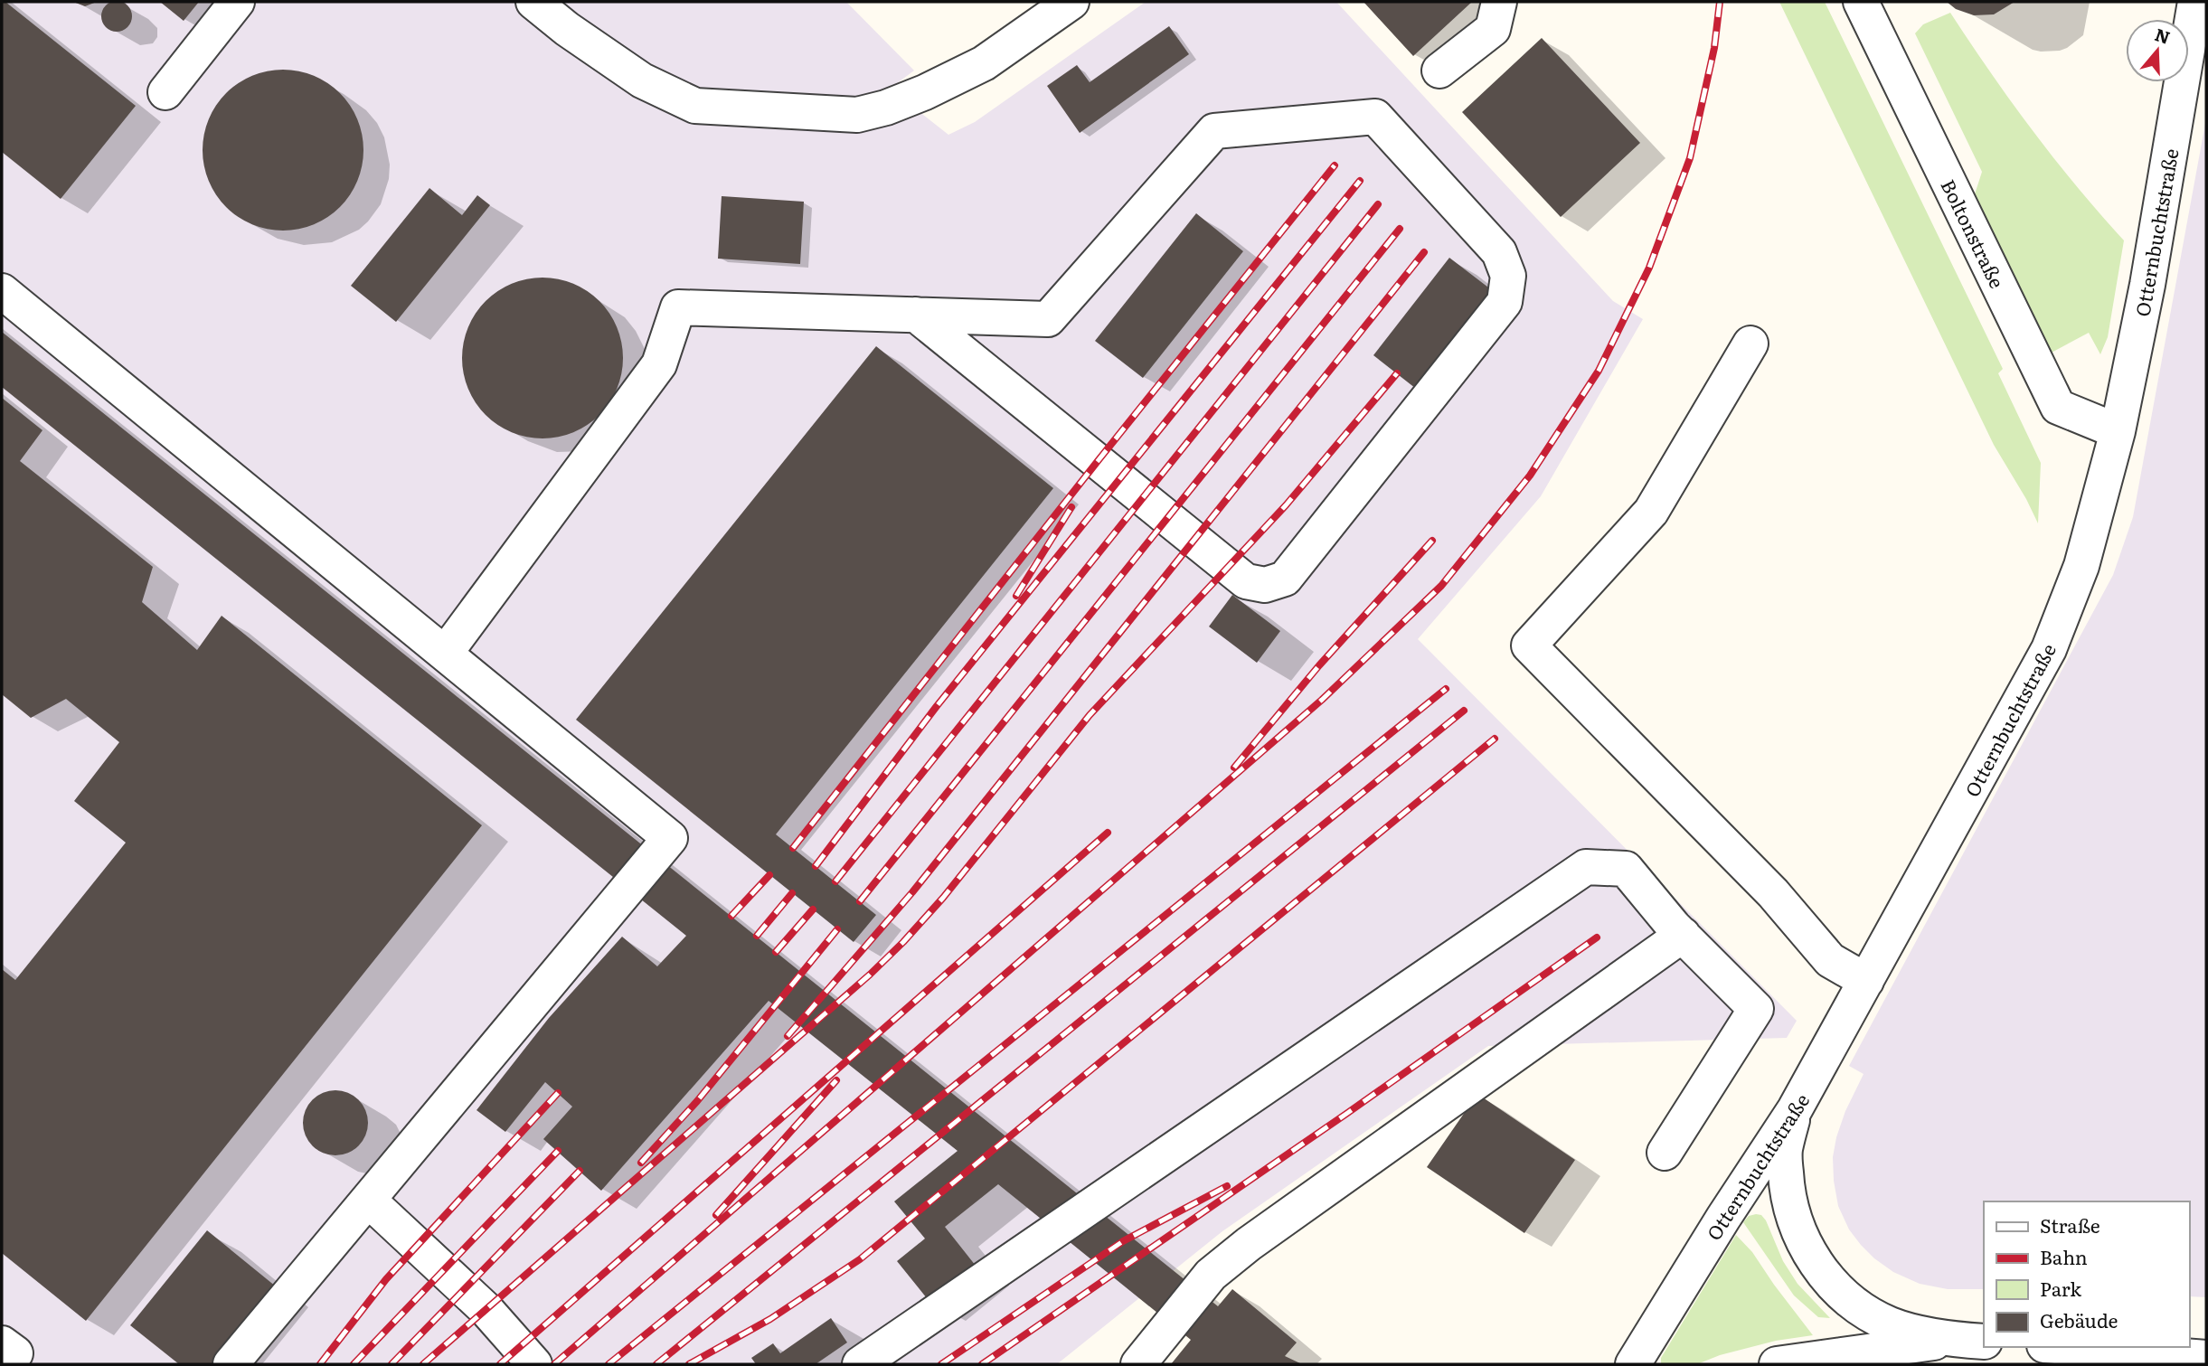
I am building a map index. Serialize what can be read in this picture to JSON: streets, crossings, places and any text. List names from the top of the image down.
{
  "streets": {
    "street": ["Otternbuchtstraße", "Boltonstraße"]
  },
  "crossings": [
    ["Otternbuchtstraße", "Boltonstraße"]
  ],
  "legend": [
    "Straße",
    "Bahn",
    "Park",
    "Gebäude"
  ],
  "north": "top"
}
